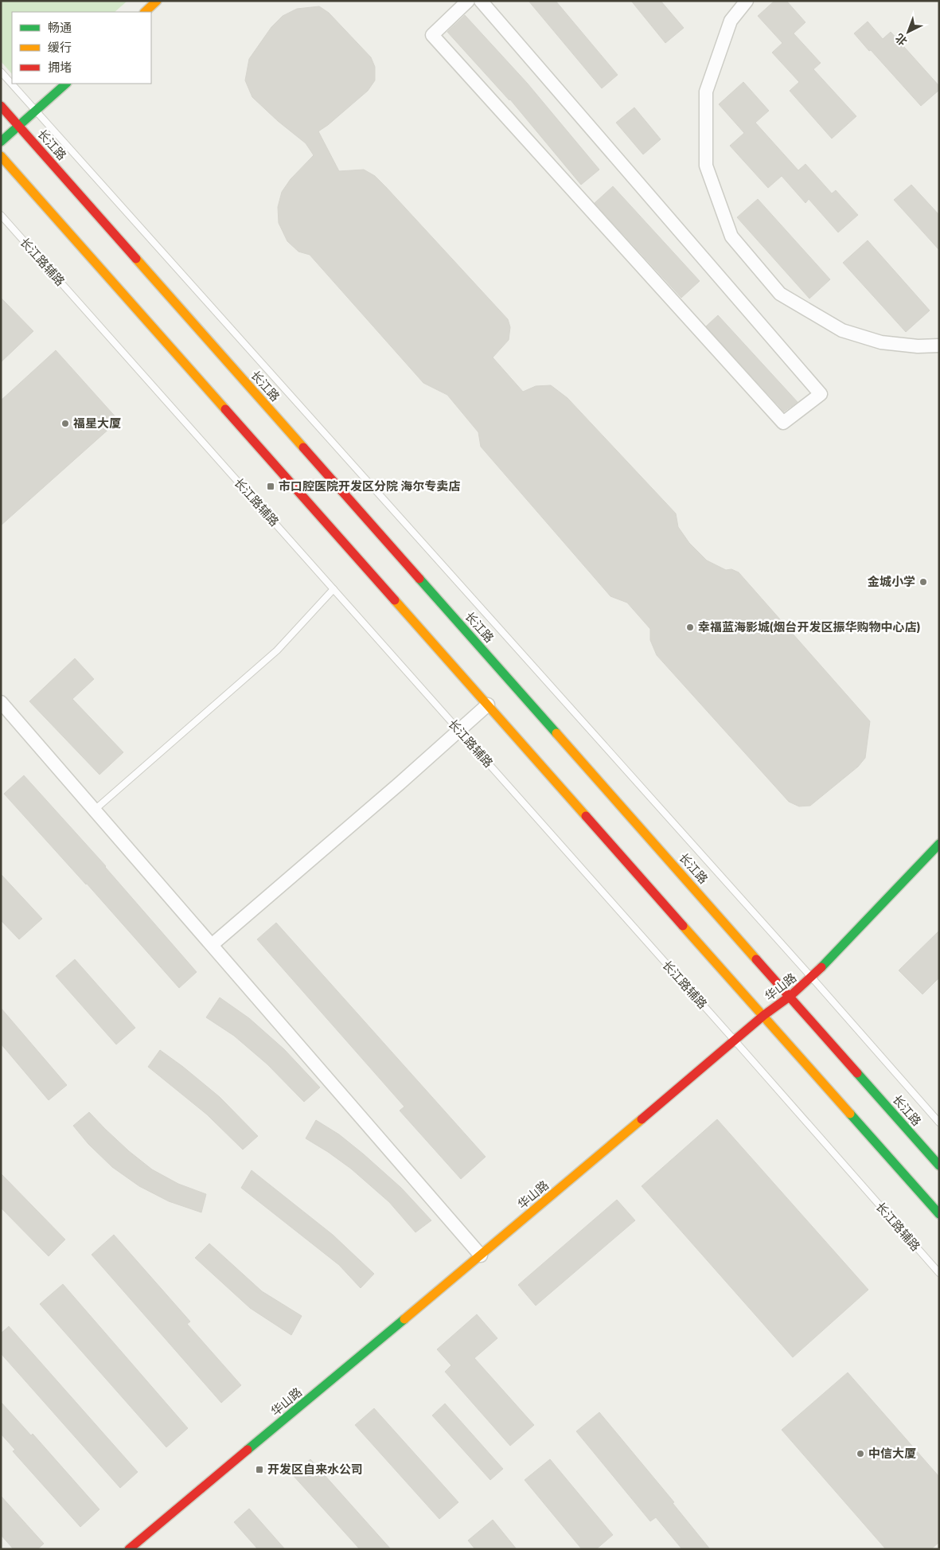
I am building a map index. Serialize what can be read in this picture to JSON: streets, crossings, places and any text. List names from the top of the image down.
{
  "streets": {
    "main road": ["长江路", "华山路"],
    "lane": ["长江路辅路"]
  },
  "crossings": [
    ["长江路", "华山路"],
    ["长江路辅路", "华山路"]
  ],
  "places": {
    "other": [
      "福星大厦",
      "金城小学",
      "幸福蓝海影城(烟台开发区振华购物中心店)",
      "中信大厦"
    ],
    "transit": ["市口腔医院开发区分院 海尔专卖店", "开发区自来水公司"]
  },
  "legend": ["畅通", "缓行", "拥堵"],
  "north": "bottom left"
}
